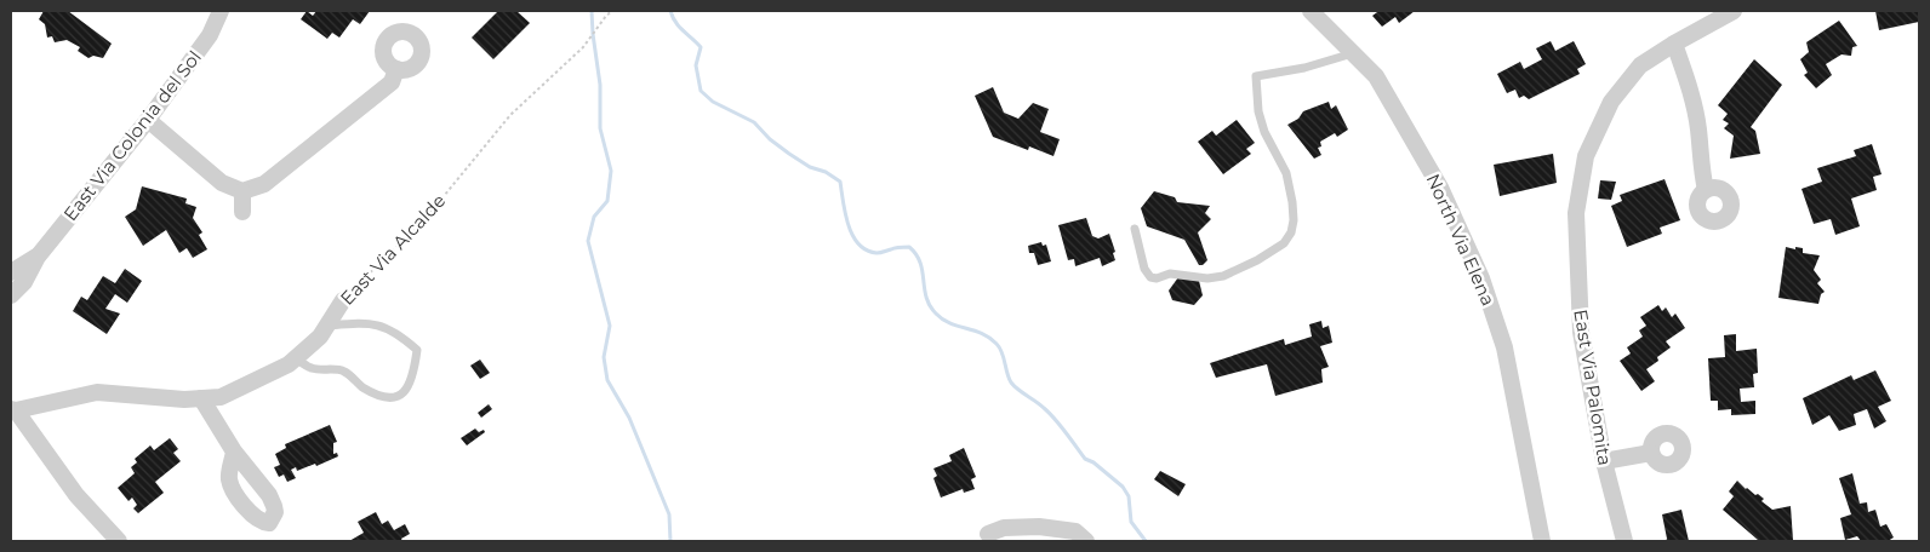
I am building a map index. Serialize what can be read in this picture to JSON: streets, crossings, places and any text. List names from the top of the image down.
{
  "streets": {
    "street": [
      "East Via Colonia del Sol",
      "North Via Elena",
      "East Via Alcalde",
      "East Via Palomita"
    ]
  }
}
